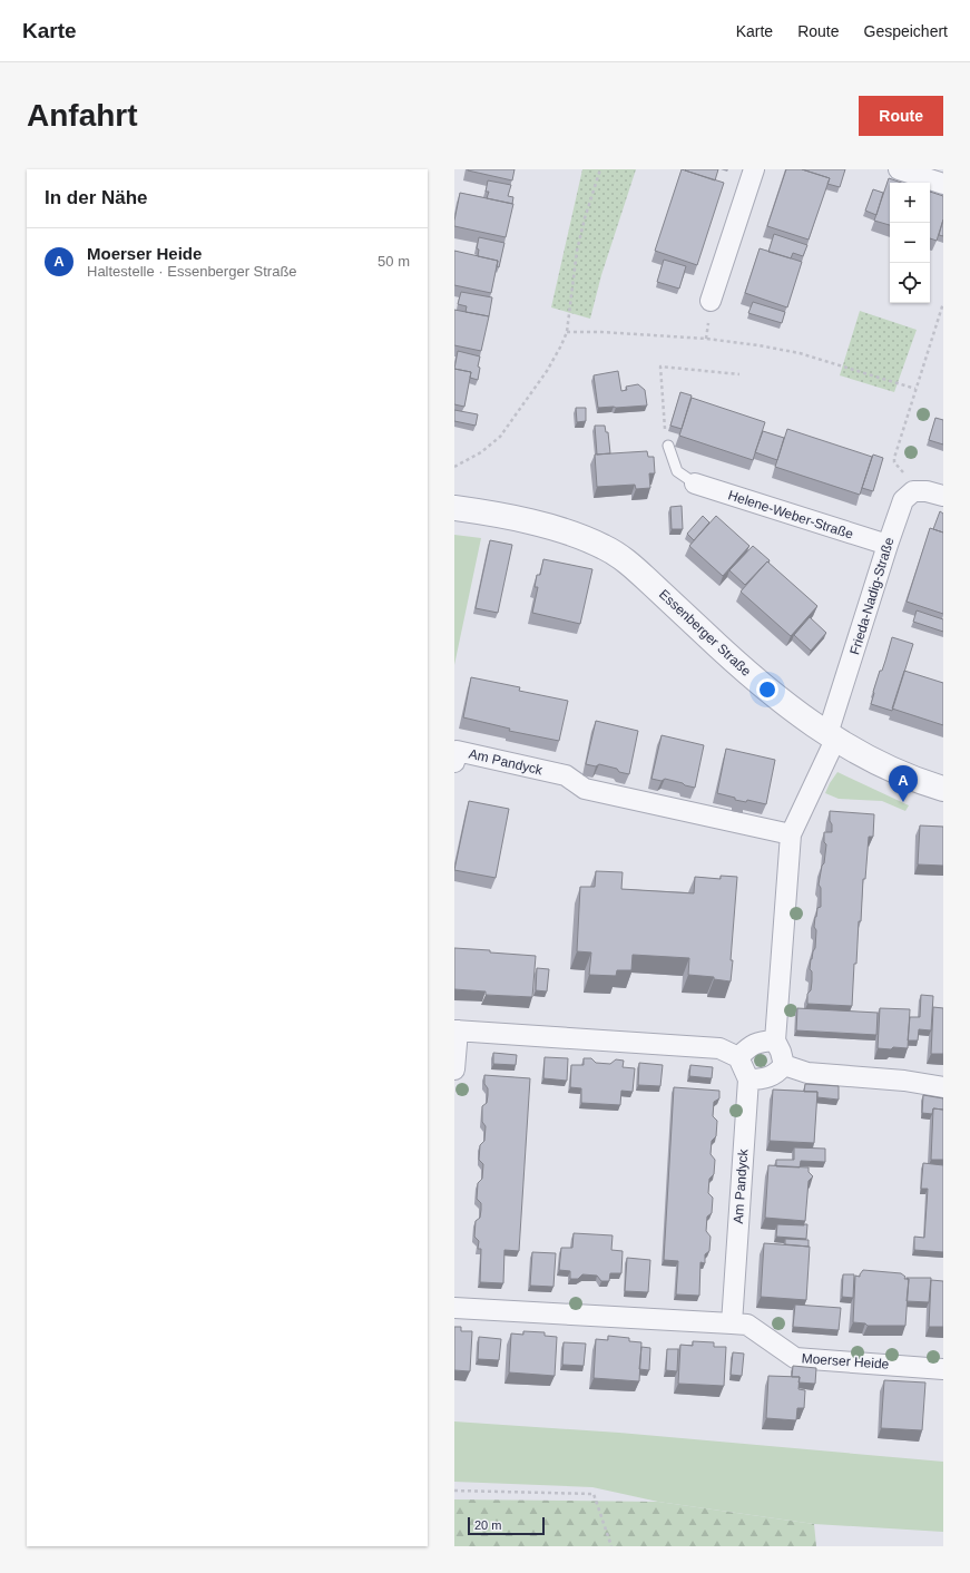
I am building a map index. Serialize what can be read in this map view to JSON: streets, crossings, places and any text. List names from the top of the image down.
{
  "streets": {
    "street": [
      "Helene-Weber-Straße",
      "Frieda-Nadig-Straße",
      "Essenberger Straße",
      "Am Pandyck",
      "Moerser Heide"
    ]
  },
  "crossings": [
    ["Helene-Weber-Straße", "Frieda-Nadig-Straße"],
    ["Frieda-Nadig-Straße", "Essenberger Straße"],
    ["Am Pandyck", "Moerser Heide"]
  ],
  "scale_bar": "20 m",
  "page": {
    "header": "Karte",
    "nav": ["Karte", "Route", "Gespeichert"],
    "buttons": "Route",
    "title": "Anfahrt",
    "heading": "In der Nähe",
    "map_buttons": ["+", "−"],
    "list": [
      {
        "mark": "A",
        "name": "Moerser Heide",
        "note": "Haltestelle · Essenberger Straße",
        "value": "50 m"
      }
    ],
    "pins": "A",
    "scale": "20 m"
  }
}
